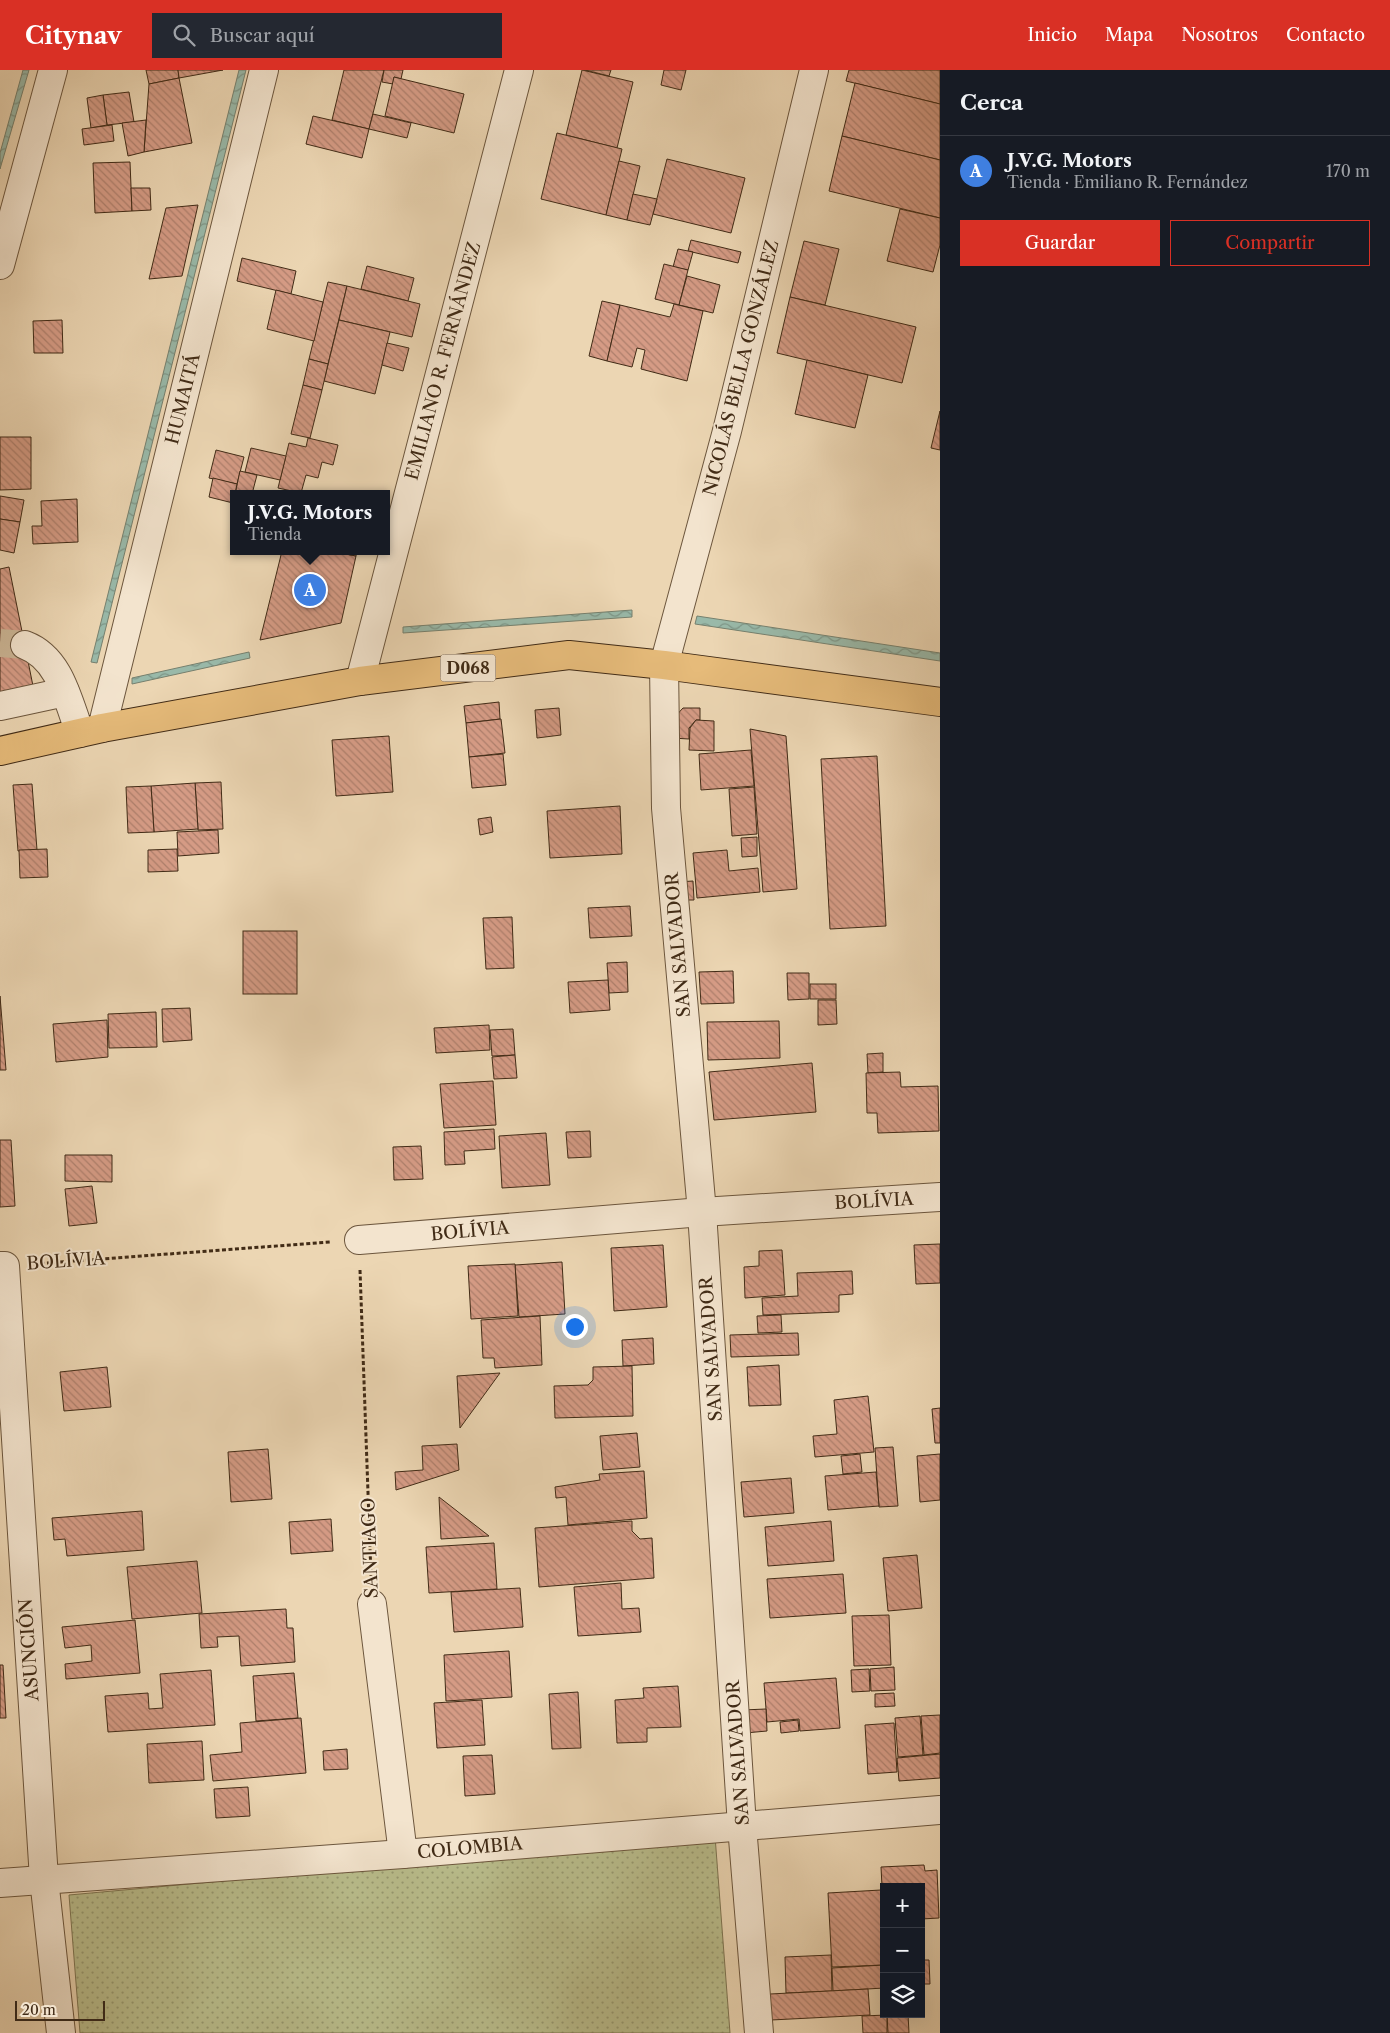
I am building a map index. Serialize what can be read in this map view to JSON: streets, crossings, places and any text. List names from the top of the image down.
{
  "streets": {
    "main road": ["D068"],
    "street": [
      "EMILIANO R. FERNÁNDEZ",
      "NICOLÁS BELLA GONZÁLEZ",
      "HUMAITÁ",
      "SAN SALVADOR",
      "BOLÍVIA",
      "SANTIAGO",
      "ASUNCIÓN",
      "COLOMBIA"
    ]
  },
  "crossings": [
    ["EMILIANO R. FERNÁNDEZ", "D068"],
    ["NICOLÁS BELLA GONZÁLEZ", "D068"],
    ["NICOLÁS BELLA GONZÁLEZ", "SAN SALVADOR"],
    ["HUMAITÁ", "D068"],
    ["D068", "SAN SALVADOR"],
    ["SAN SALVADOR", "BOLÍVIA"],
    ["SAN SALVADOR", "COLOMBIA"],
    ["BOLÍVIA", "SANTIAGO"],
    ["BOLÍVIA", "ASUNCIÓN"],
    ["SANTIAGO", "COLOMBIA"],
    ["ASUNCIÓN", "COLOMBIA"]
  ],
  "scale_bar": "20 m",
  "page": {
    "header": "Citynav",
    "search": "Buscar aquí",
    "nav": [
      "Inicio",
      "Mapa",
      "Nosotros",
      "Contacto"
    ],
    "heading": "Cerca",
    "list": [
      {
        "mark": "A",
        "name": "J.V.G. Motors",
        "note": "Tienda · Emiliano R. Fernández",
        "value": "170 m"
      }
    ],
    "buttons": ["Guardar", "Compartir"],
    "popup": ["J.V.G. Motors", "Tienda"],
    "pins": "A",
    "map_buttons": ["+", "−"],
    "scale": "20 m"
  }
}
